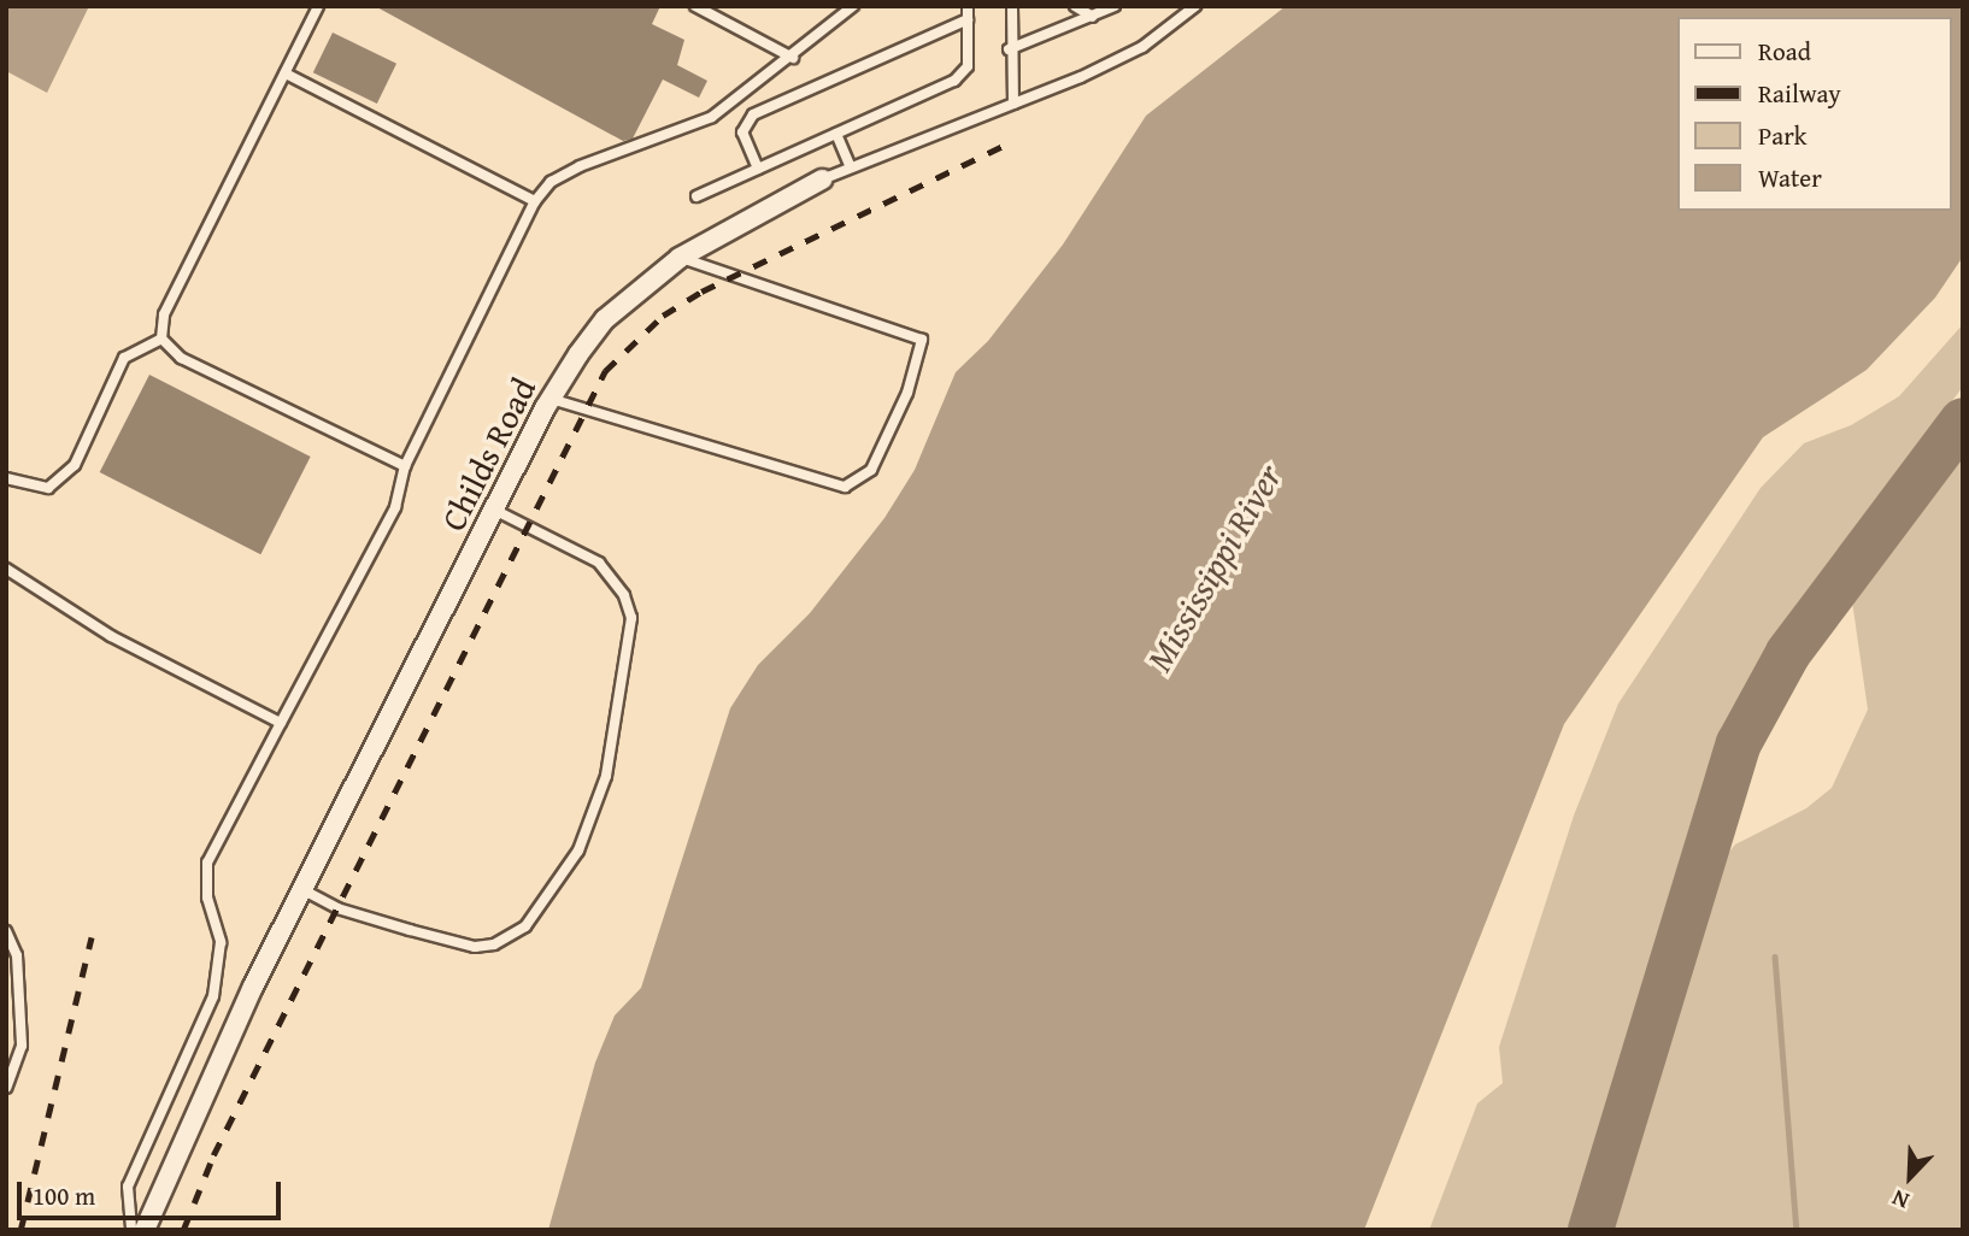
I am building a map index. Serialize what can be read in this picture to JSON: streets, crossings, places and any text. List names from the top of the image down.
{
  "streets": {
    "street": ["Childs Road"]
  },
  "water": ["Mississippi River"],
  "legend": [
    "Road",
    "Railway",
    "Park",
    "Water"
  ],
  "scale_bar": "100 m",
  "north": "bottom left"
}
